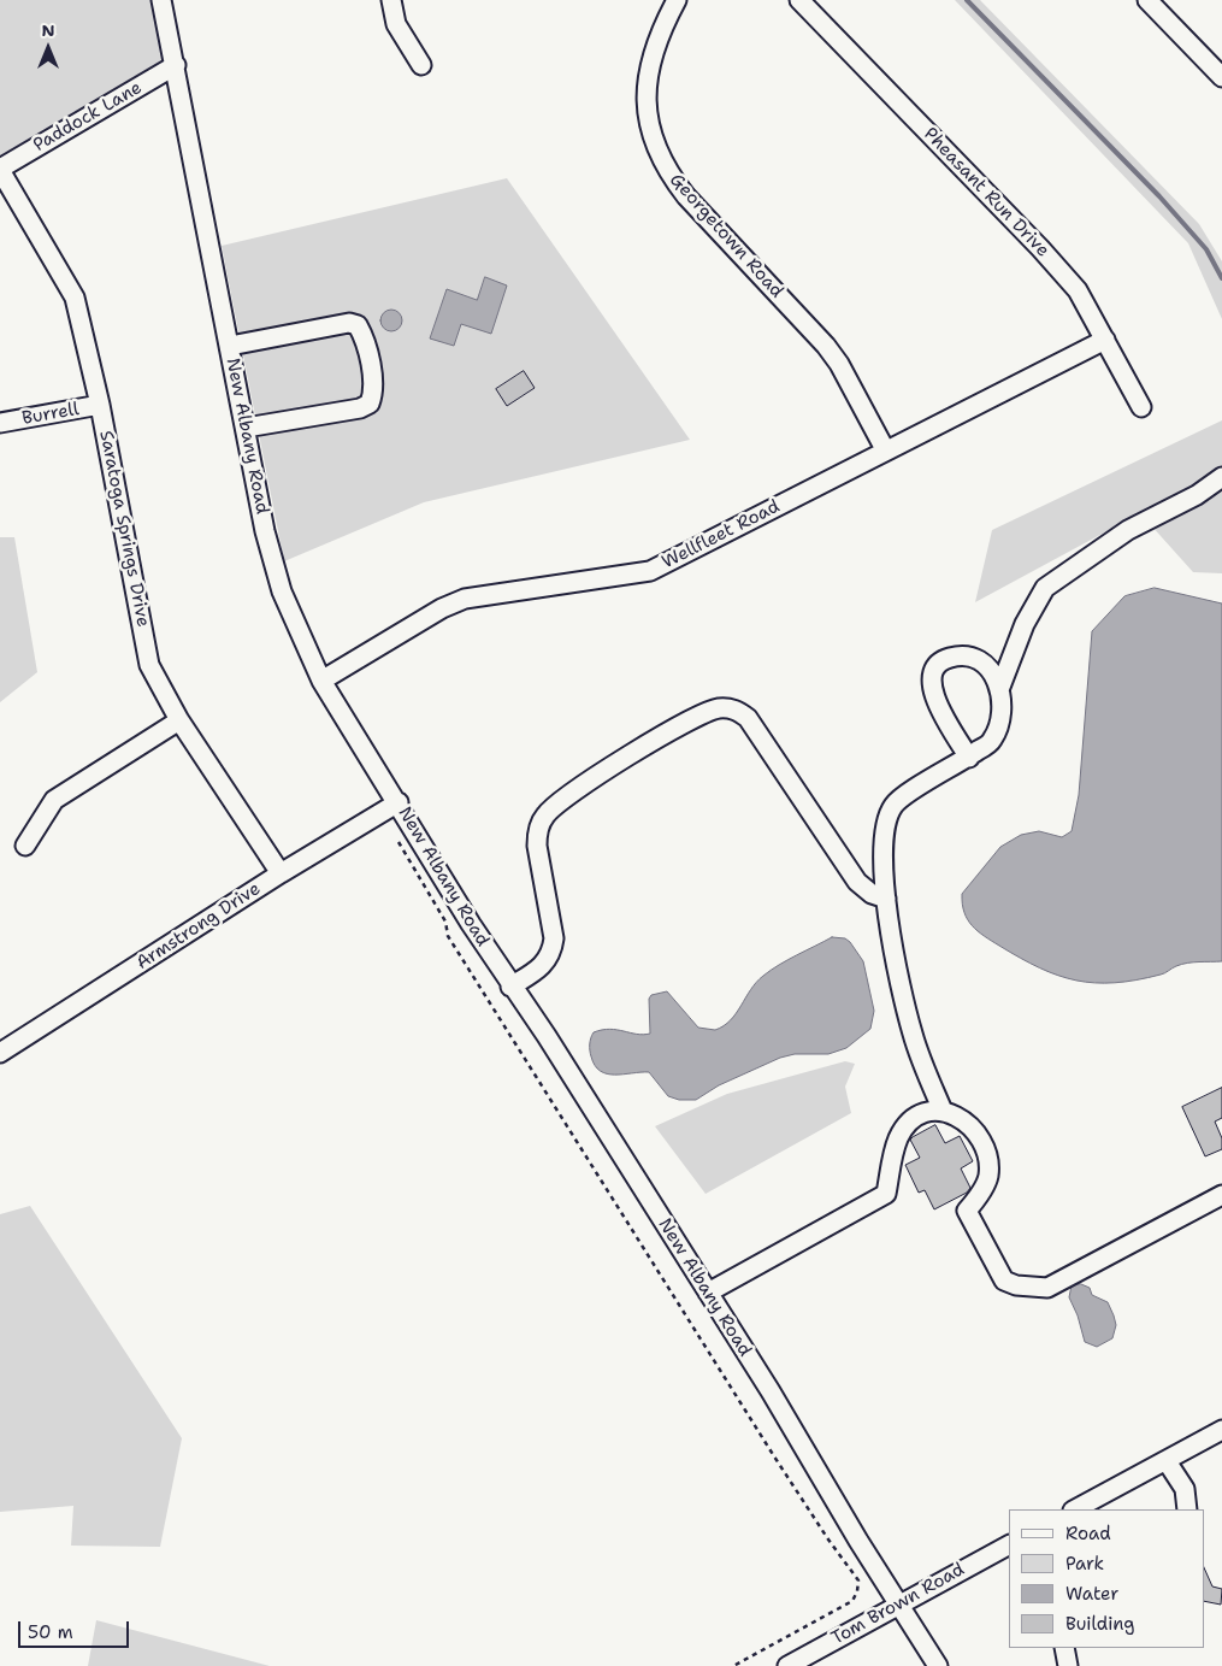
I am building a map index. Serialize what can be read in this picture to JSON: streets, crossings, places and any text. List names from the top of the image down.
{
  "streets": {
    "street": [
      "Paddock Lane",
      "Pheasant Run Drive",
      "Georgetown Road",
      "Burrell",
      "New Albany Road",
      "Saratoga Springs Drive",
      "Wellfleet Road",
      "Armstrong Drive",
      "Tom Brown Road"
    ]
  },
  "crossings": [
    ["Paddock Lane", "New Albany Road"],
    ["Paddock Lane", "Saratoga Springs Drive"],
    ["Pheasant Run Drive", "Wellfleet Road"],
    ["Georgetown Road", "Wellfleet Road"],
    ["Burrell", "Saratoga Springs Drive"],
    ["New Albany Road", "Wellfleet Road"],
    ["New Albany Road", "Armstrong Drive"],
    ["New Albany Road", "Tom Brown Road"],
    ["Saratoga Springs Drive", "Armstrong Drive"]
  ],
  "legend": [
    "Road",
    "Park",
    "Water",
    "Building"
  ],
  "scale_bar": "50 m",
  "north": "top"
}
